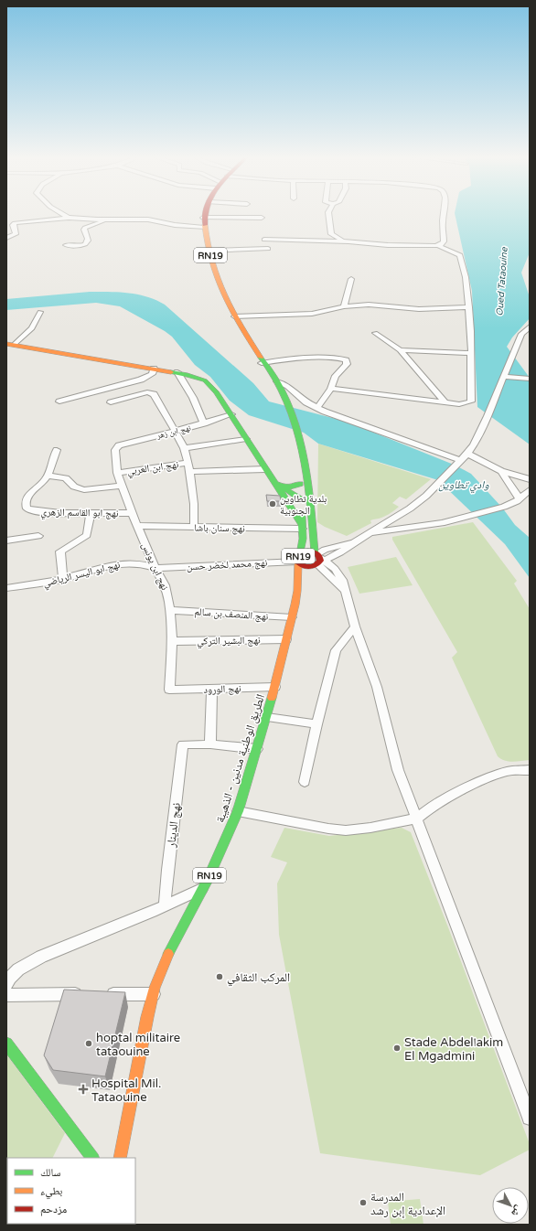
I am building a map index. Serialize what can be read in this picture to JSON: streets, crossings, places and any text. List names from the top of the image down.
{
  "streets": {
    "main road": ["RN19", "الطريق الوطنية مدنين - الذهيبة"],
    "street": [
      "نهج ابن زهر",
      "نهج ابن العربي",
      "نهج ابو القاسم الزهري",
      "نهج سنان باشا",
      "نهج محمد لخضر حسن",
      "نهج ابن يونس",
      "نهج ابو اليسر الرياضي",
      "نهج المنصف بن سالم",
      "نهج البشير التركي",
      "نهج الورود",
      "نهج الدينار"
    ]
  },
  "crossings": [
    ["RN19", "نهج محمد لخضر حسن"],
    ["RN19", "الطريق الوطنية مدنين - الذهيبة"],
    ["نهج ابن زهر", "نهج ابن يونس"],
    ["نهج ابن العربي", "نهج ابن يونس"],
    ["نهج ابو القاسم الزهري", "نهج ابن يونس"],
    ["نهج سنان باشا", "نهج ابن يونس"],
    ["نهج سنان باشا", "الطريق الوطنية مدنين - الذهيبة"],
    ["نهج محمد لخضر حسن", "نهج ابن يونس"],
    ["نهج محمد لخضر حسن", "نهج ابو اليسر الرياضي"],
    ["نهج محمد لخضر حسن", "الطريق الوطنية مدنين - الذهيبة"],
    ["نهج ابن يونس", "نهج ابو اليسر الرياضي"],
    ["نهج ابن يونس", "نهج المنصف بن سالم"],
    ["نهج ابن يونس", "نهج البشير التركي"],
    ["نهج ابن يونس", "نهج الورود"],
    ["نهج المنصف بن سالم", "الطريق الوطنية مدنين - الذهيبة"],
    ["نهج البشير التركي", "الطريق الوطنية مدنين - الذهيبة"],
    ["نهج الورود", "الطريق الوطنية مدنين - الذهيبة"]
  ],
  "water": ["Oued Tataouine", "وادي تطاوين"],
  "places": {
    "other": [
      "بلدية تطاوين الجنوبية",
      "المركب الثقافي",
      "hoptal militaire tataouine",
      "Stade Abdelاakim El Mgadmini",
      "المدرسة الإعدادية إبن رشد"
    ],
    "health": ["Hospital Mil. Tataouine"]
  },
  "legend": ["سالك", "بطيء", "مزدحم"],
  "north": "bottom right"
}
